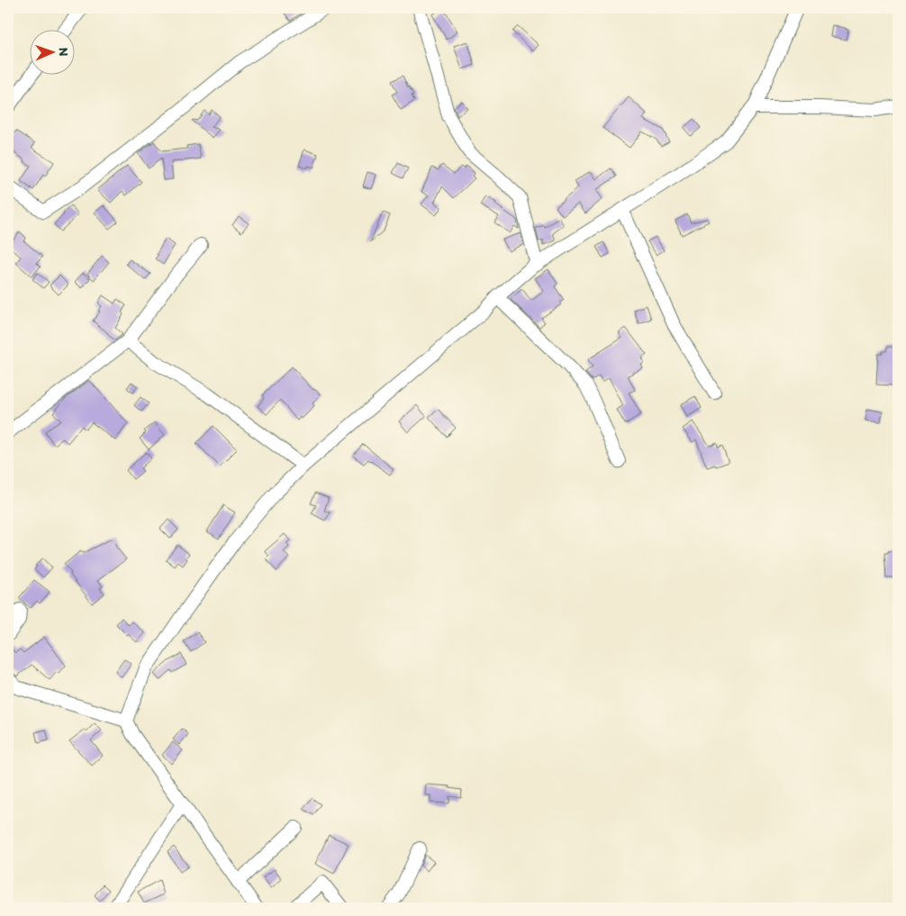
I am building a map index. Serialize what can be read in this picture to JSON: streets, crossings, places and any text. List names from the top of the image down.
{
  "north": "right"
}
